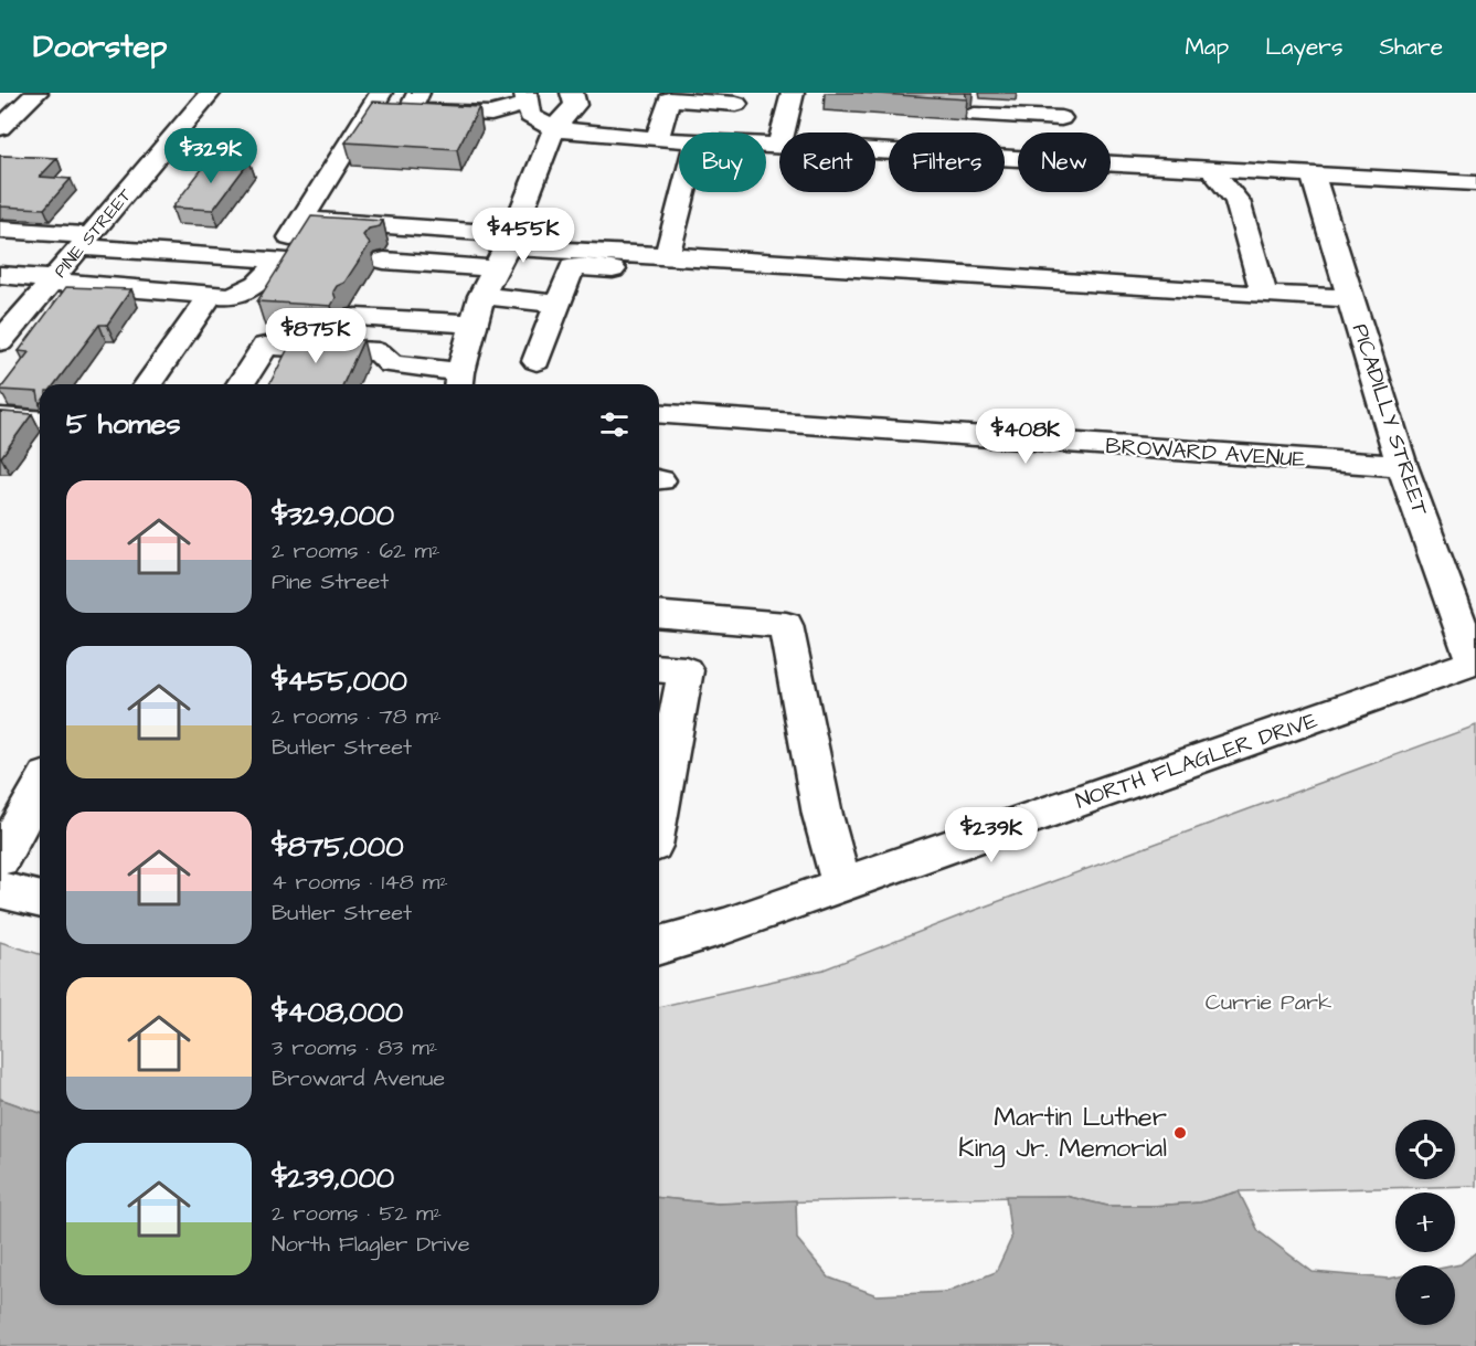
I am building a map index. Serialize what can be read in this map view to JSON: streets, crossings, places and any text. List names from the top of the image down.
{
  "streets": {
    "street": [
      "PINE STREET",
      "PICADILLY STREET",
      "BROWARD AVENUE",
      "NORTH FLAGLER DRIVE"
    ]
  },
  "crossings": [
    ["PICADILLY STREET", "BROWARD AVENUE"],
    ["PICADILLY STREET", "NORTH FLAGLER DRIVE"]
  ],
  "parks": ["Currie Park"],
  "places": ["Martin Luther King Jr. Memorial"],
  "page": {
    "header": "Doorstep",
    "nav": ["Map", "Layers", "Share"],
    "price": [
      "$329K",
      "$455K",
      "$875K",
      "$408K",
      "$239K"
    ],
    "chip": [
      "Buy",
      "Rent",
      "Filters",
      "New"
    ],
    "heading": "5 homes",
    "list": [
      {
        "name": "$329,000",
        "note": "2 rooms · 62 m² · Pine Street"
      },
      {
        "name": "$455,000",
        "note": "2 rooms · 78 m² · Butler Street"
      },
      {
        "name": "$875,000",
        "note": "4 rooms · 148 m² · Butler Street"
      },
      {
        "name": "$408,000",
        "note": "3 rooms · 83 m² · Broward Avenue"
      },
      {
        "name": "$239,000",
        "note": "2 rooms · 52 m² · North Flagler Drive"
      }
    ],
    "map_buttons": ["+", "−"]
  }
}
